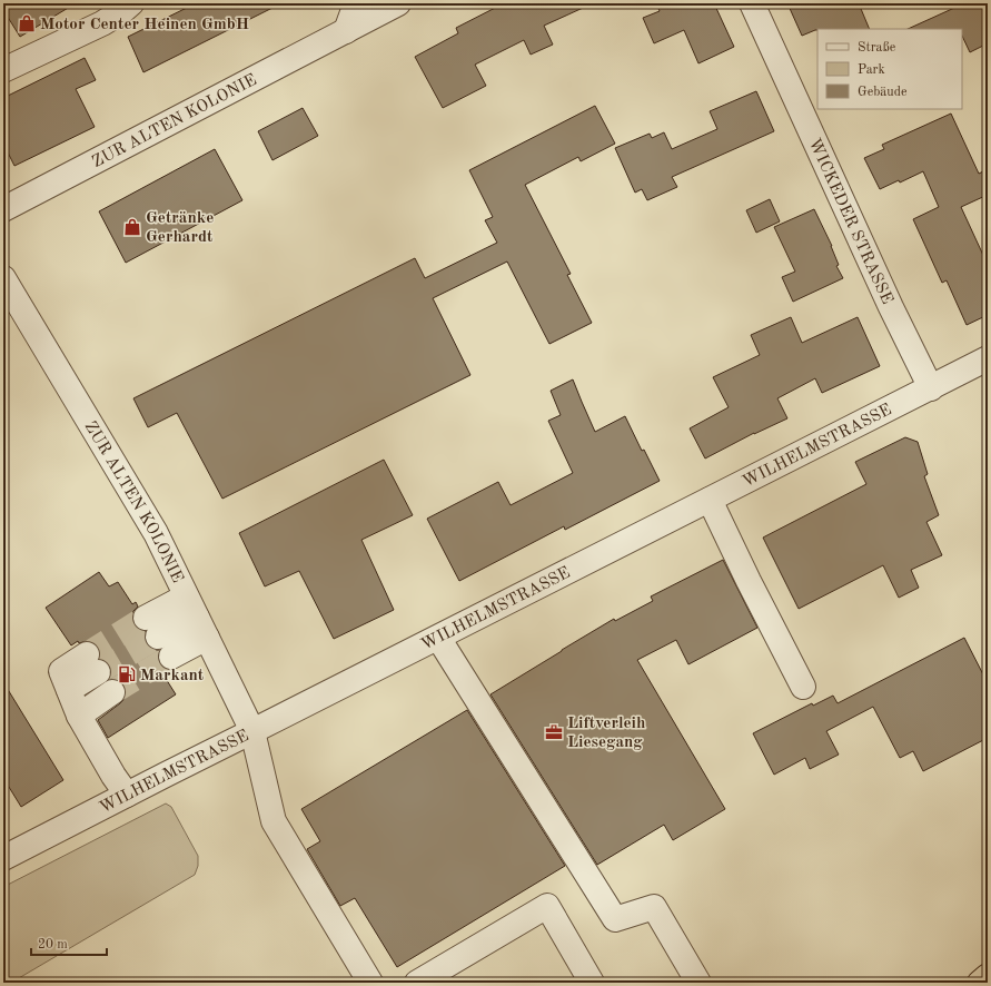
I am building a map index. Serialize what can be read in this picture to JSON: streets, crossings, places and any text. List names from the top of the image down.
{
  "streets": {
    "street": ["ZUR ALTEN KOLONIE", "WICKEDER STRASSE", "WILHELMSTRASSE"]
  },
  "crossings": [
    ["ZUR ALTEN KOLONIE", "WILHELMSTRASSE"],
    ["WICKEDER STRASSE", "WILHELMSTRASSE"]
  ],
  "places": {
    "shop": ["Motor Center Heinen GmbH", "Getränke Gerhardt"],
    "fuel station": ["Markant"],
    "office": ["Liftverleih Liesegang"]
  },
  "legend": ["Straße", "Park", "Gebäude"],
  "scale_bar": "20 m"
}
